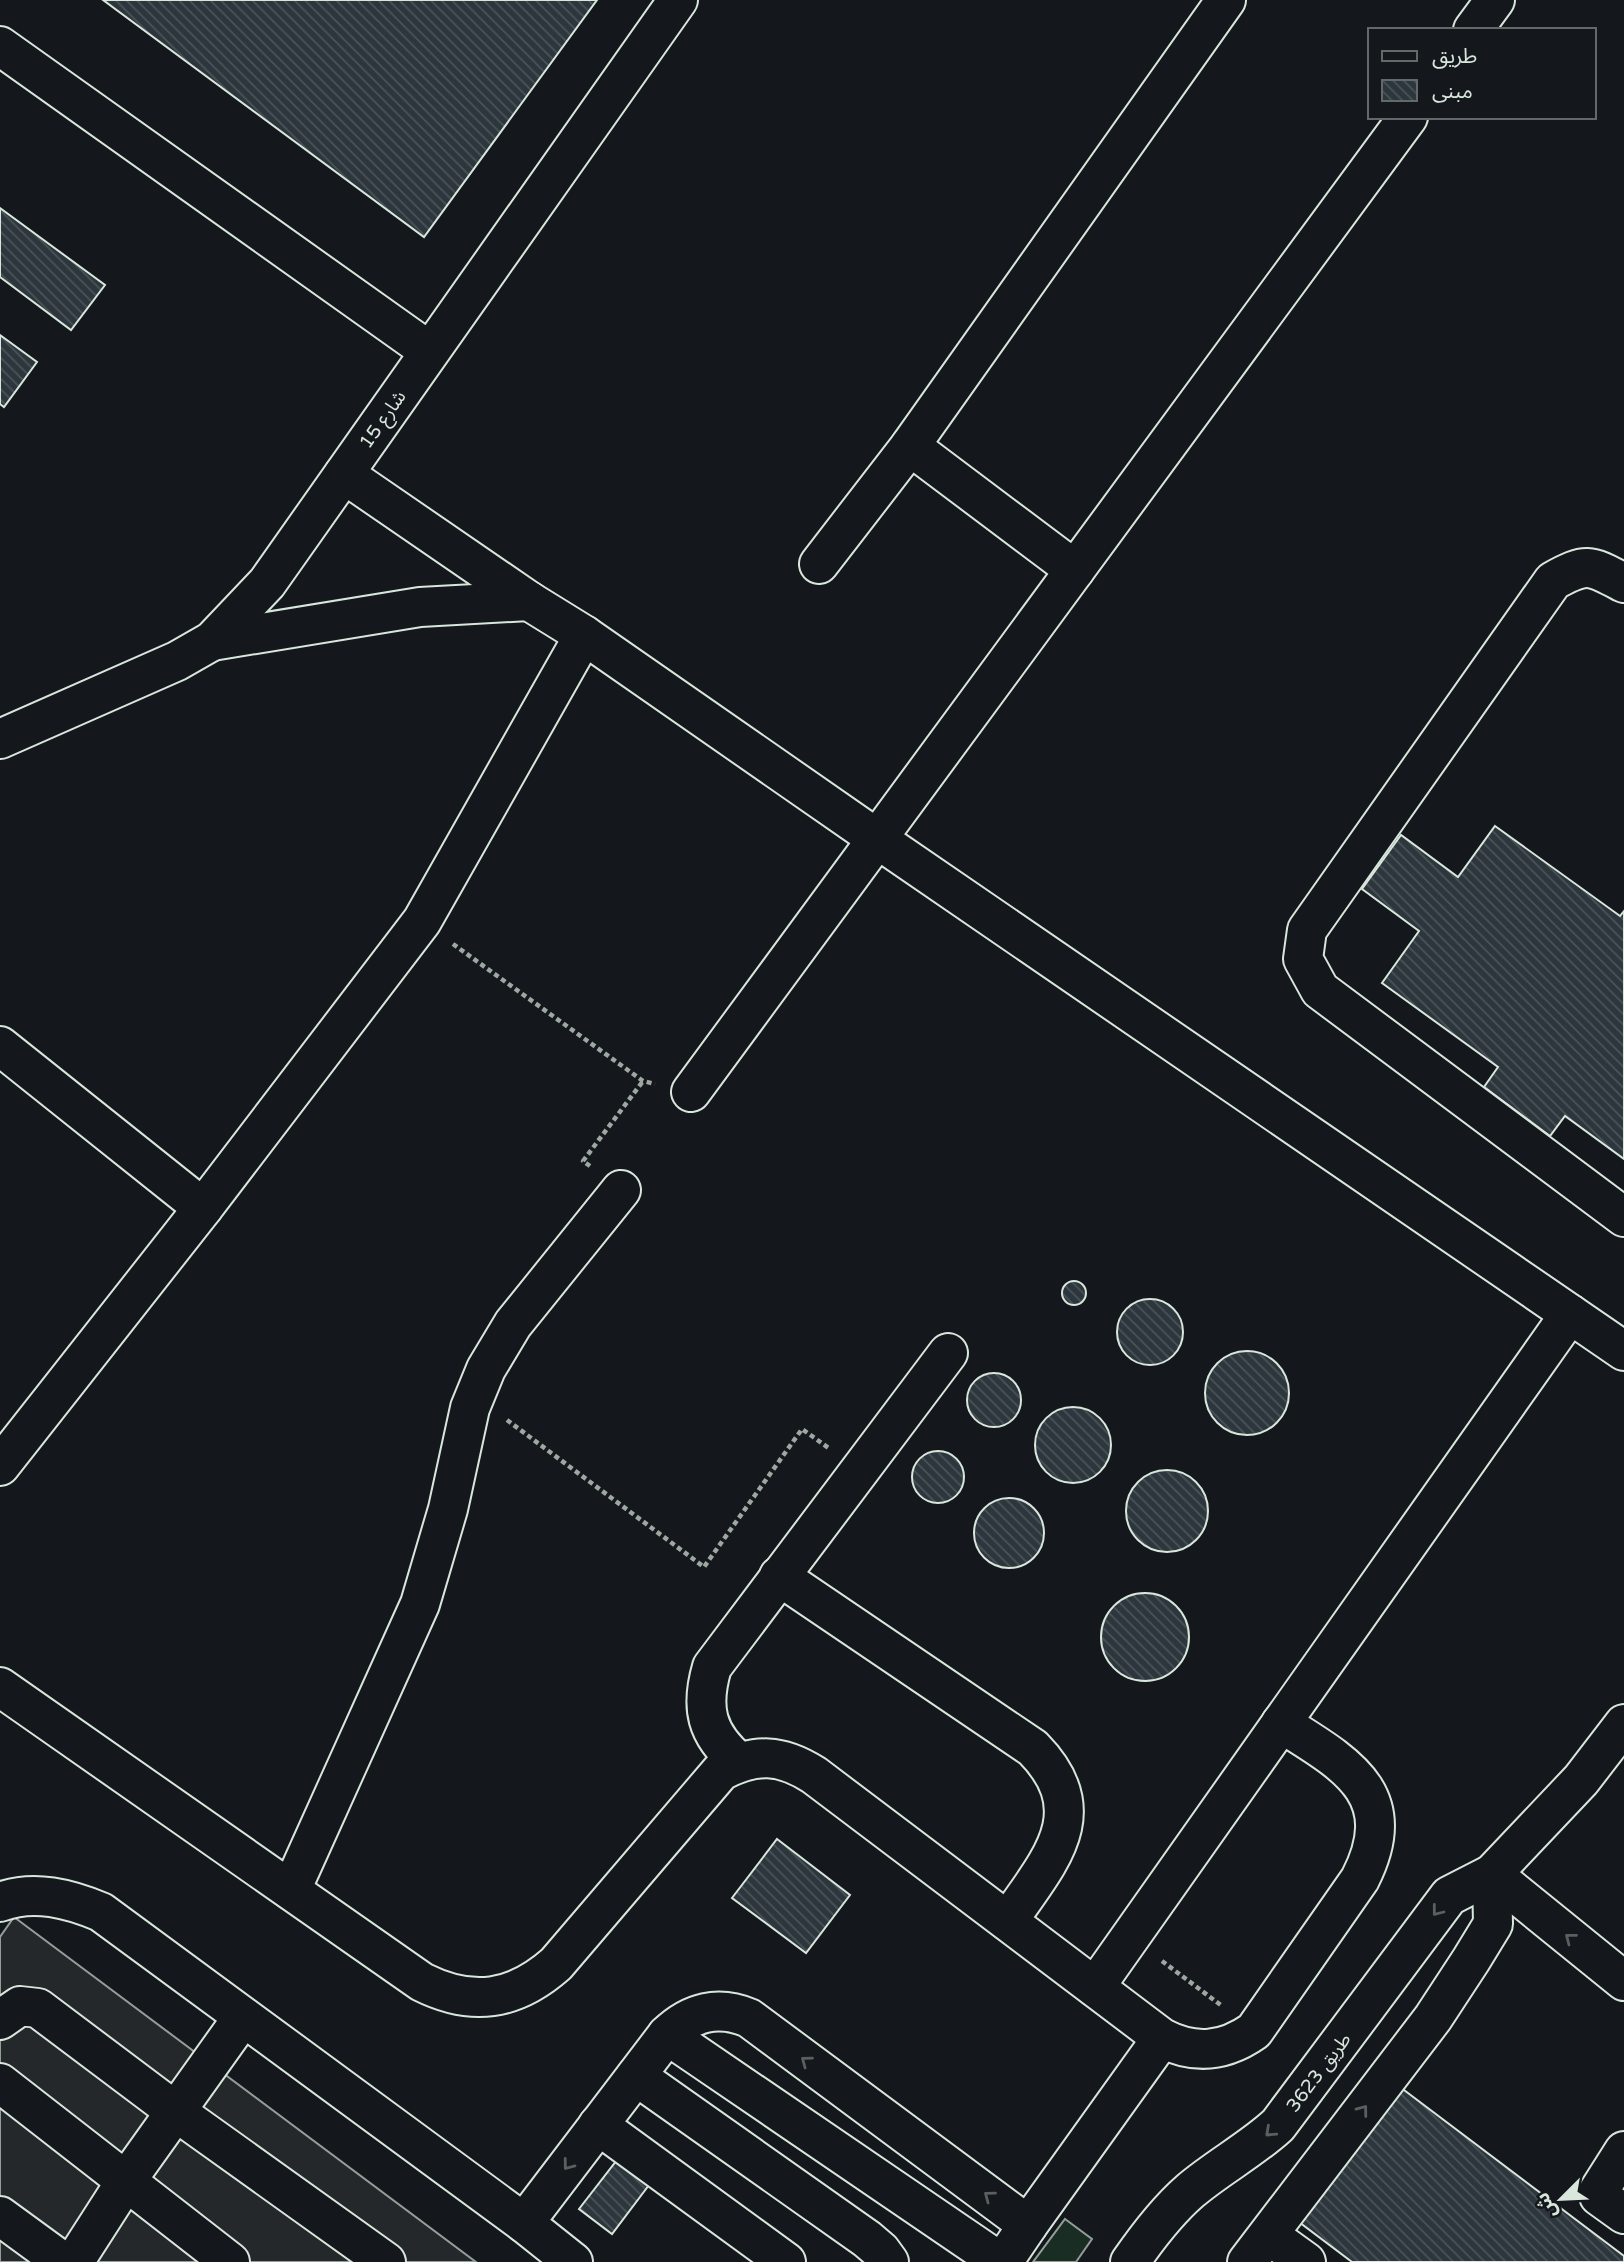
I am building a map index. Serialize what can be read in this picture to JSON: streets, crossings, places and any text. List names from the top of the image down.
{
  "streets": {
    "street": ["شارع 15", "طريق 3623"]
  },
  "legend": ["طريق", "مبنى"],
  "north": "bottom left"
}
